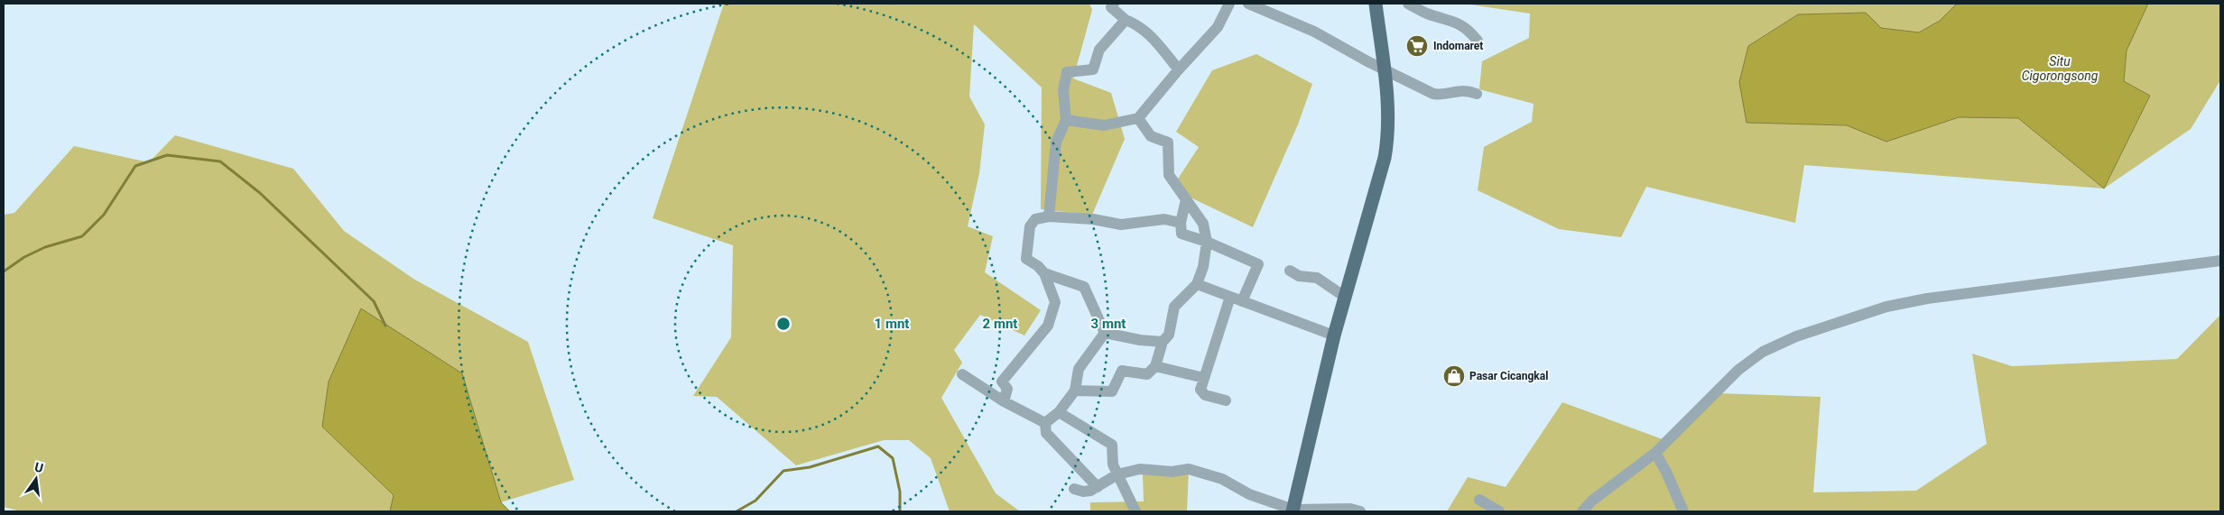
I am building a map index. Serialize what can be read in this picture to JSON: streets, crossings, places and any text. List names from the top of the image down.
{
  "water": ["Situ Cigorongsong"],
  "places": {
    "supermarket": ["Indomaret"],
    "shop": ["Pasar Cicangkal"]
  },
  "north": "top",
  "rings": ["1 mnt", "2 mnt", "3 mnt"]
}
